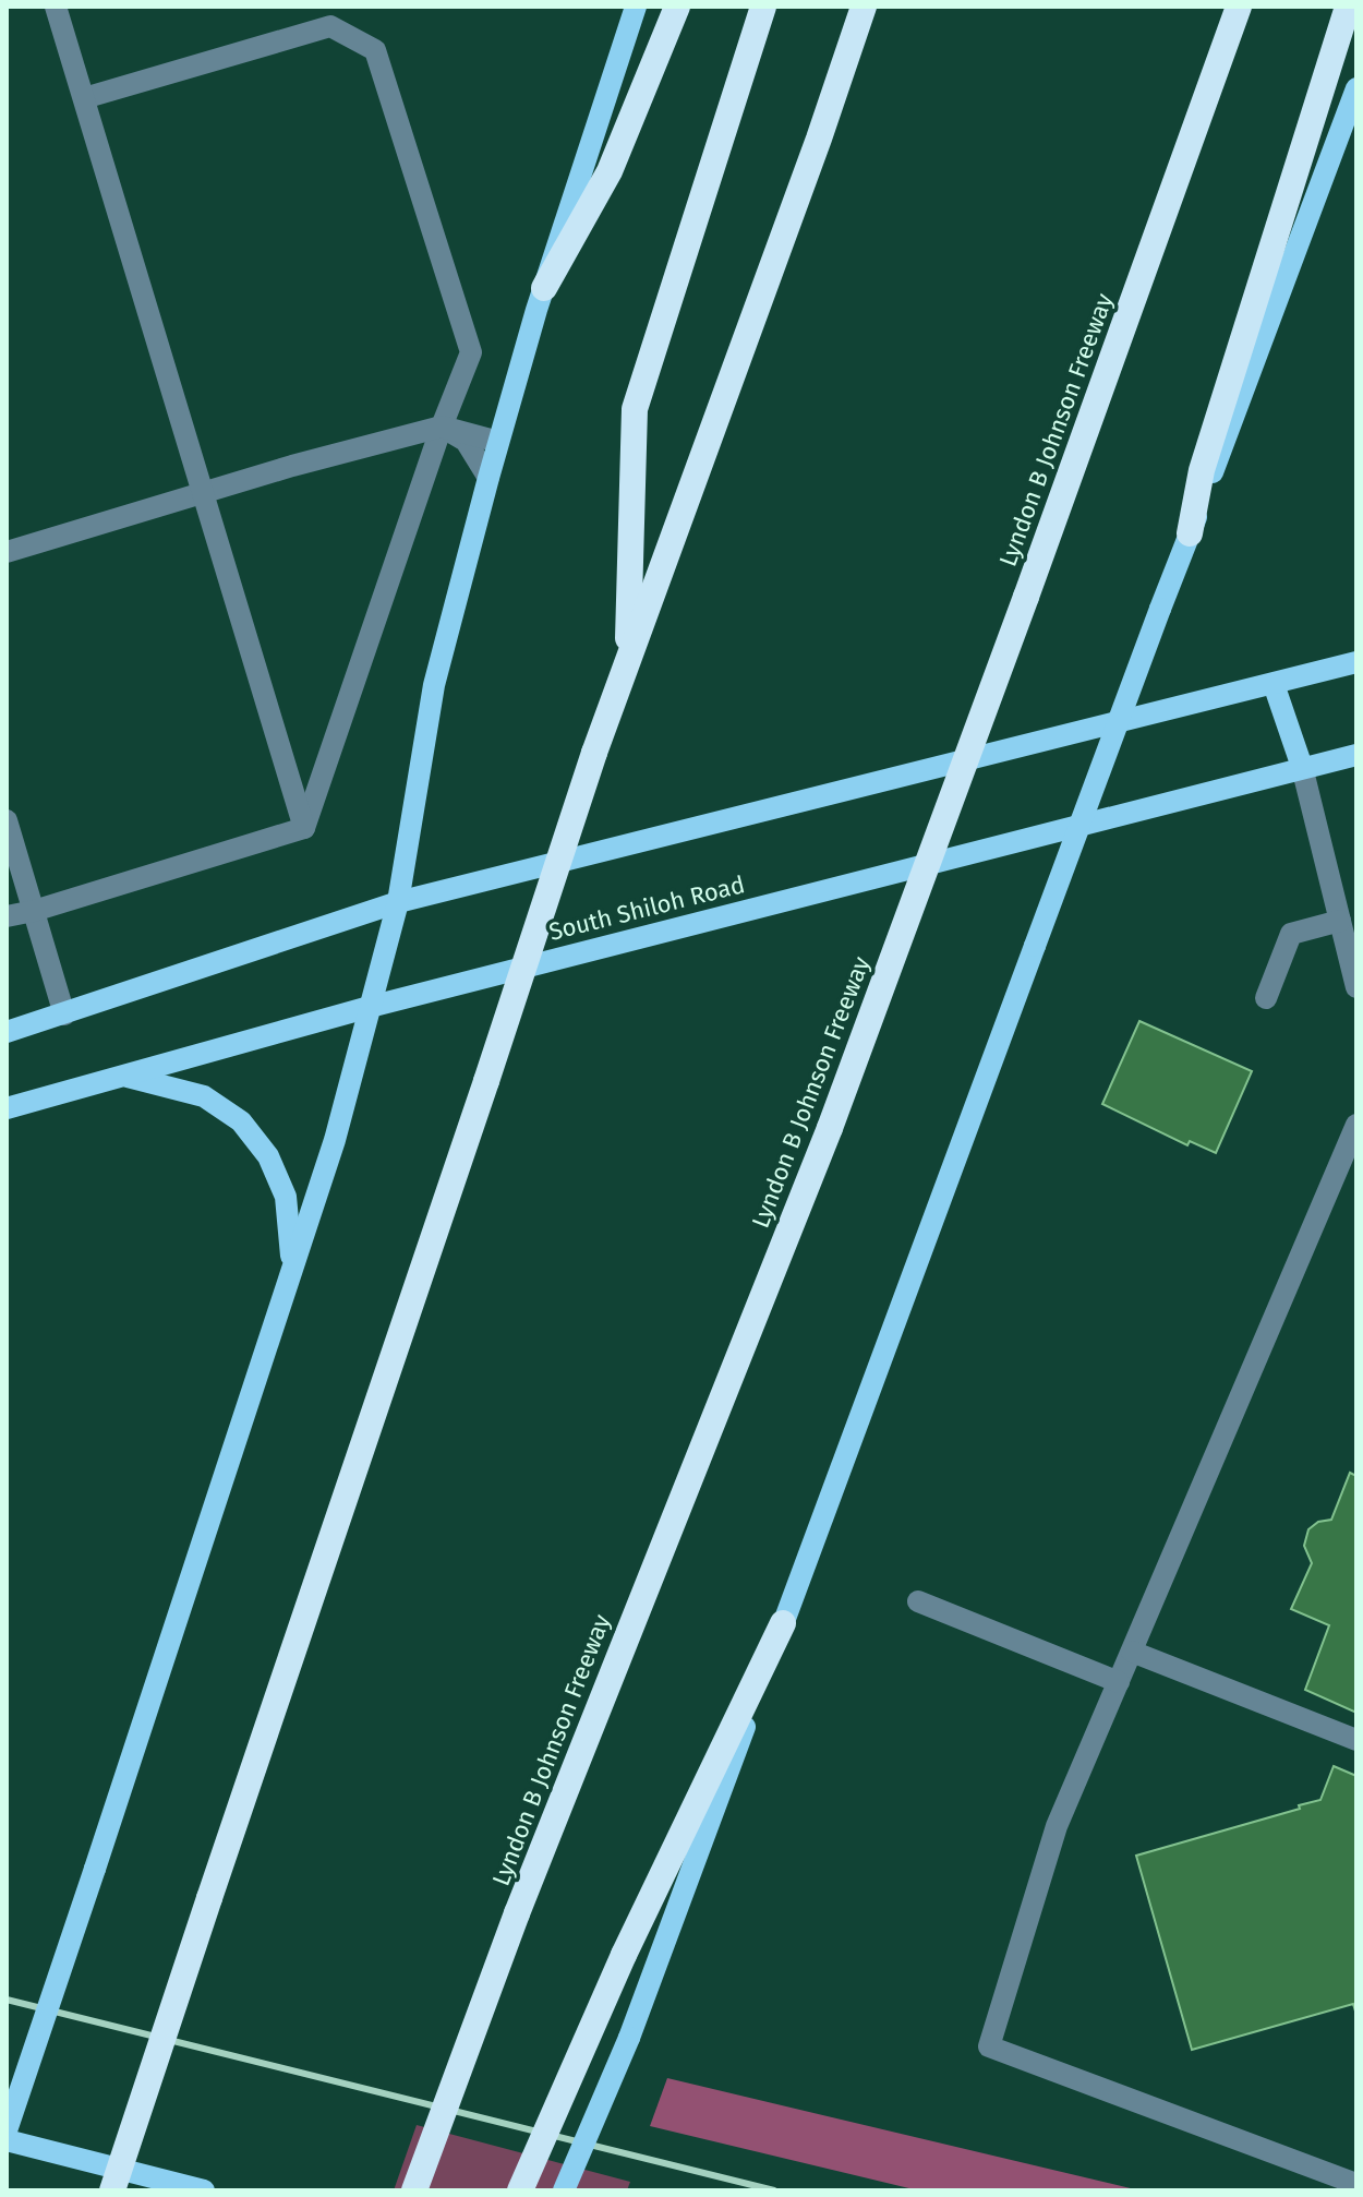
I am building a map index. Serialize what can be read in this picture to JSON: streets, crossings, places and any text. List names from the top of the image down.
{
  "streets": {
    "highway": ["Lyndon B Johnson Freeway"],
    "main road": ["South Shiloh Road"]
  }
}
